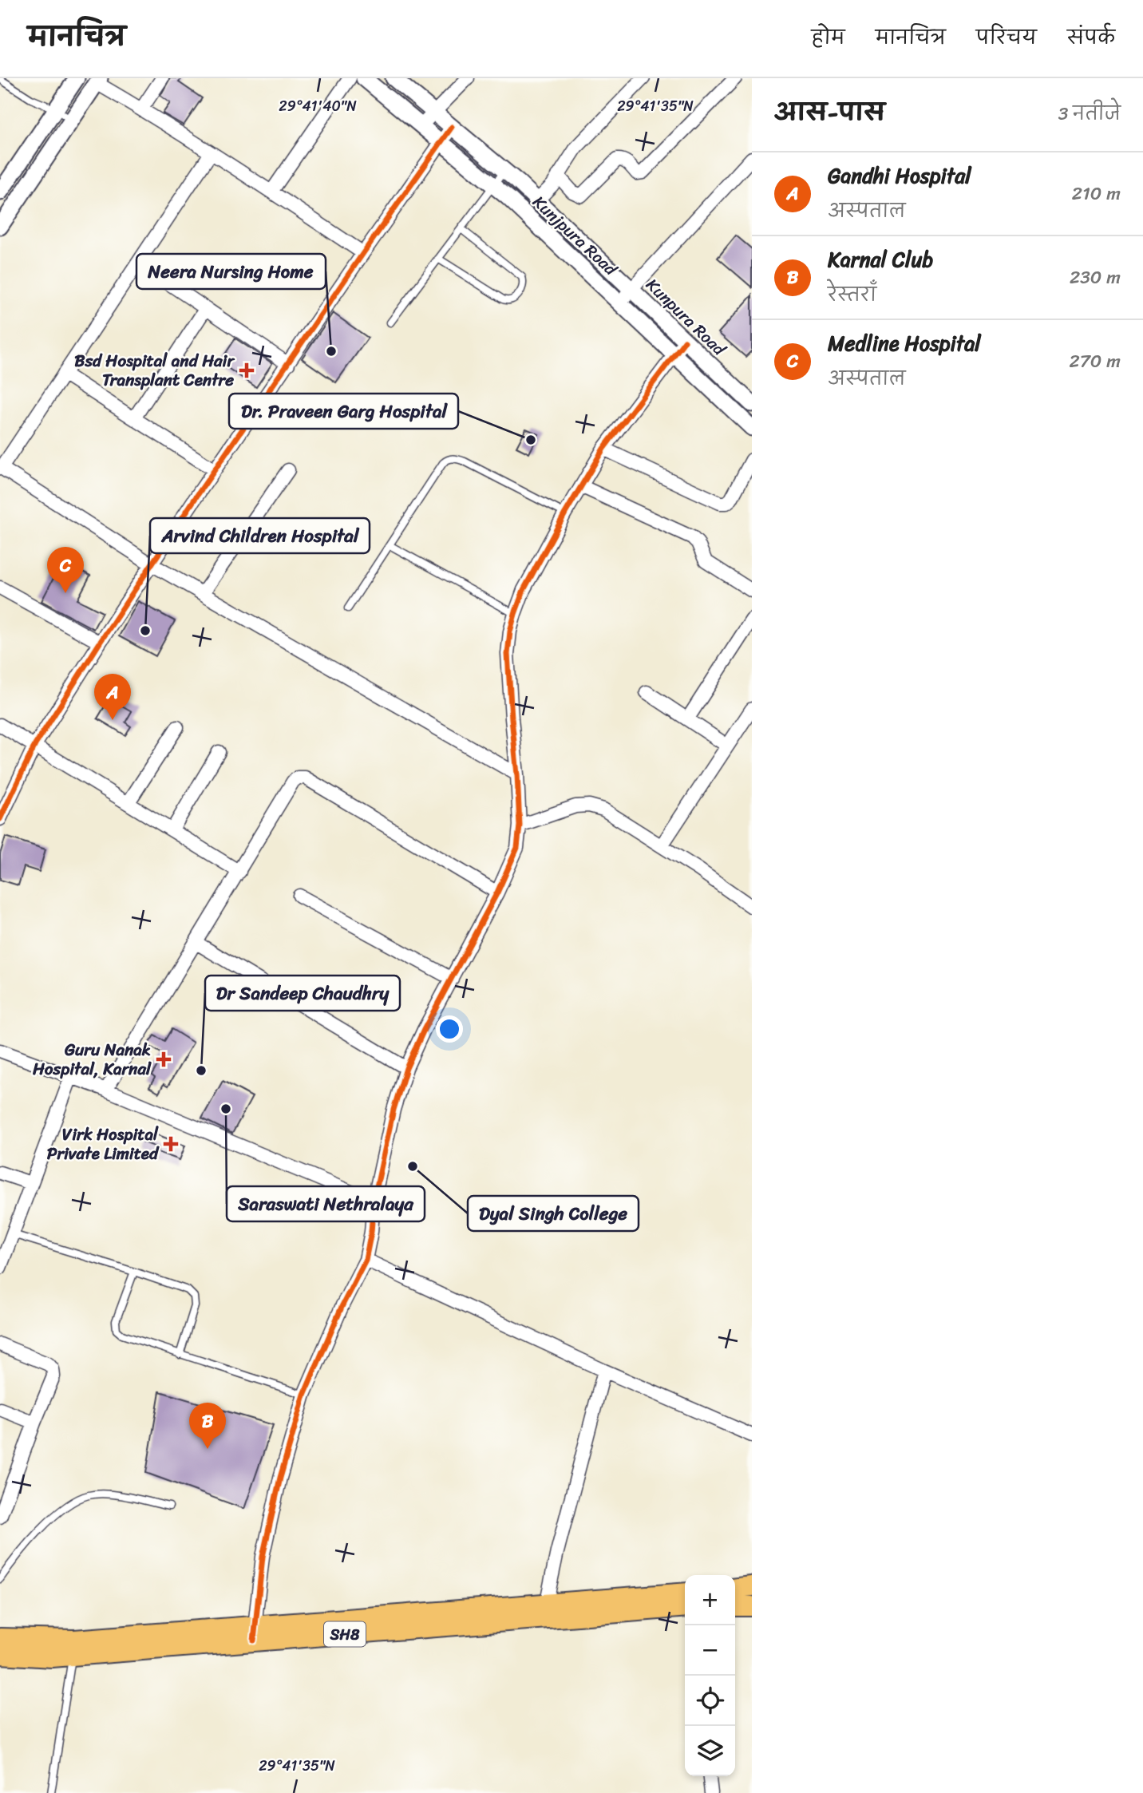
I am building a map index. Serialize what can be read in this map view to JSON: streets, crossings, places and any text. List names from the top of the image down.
{
  "streets": {
    "main road": ["SH8"],
    "street": ["Kunjpura Road", "Kunpura Road"]
  },
  "places": {
    "other": [
      "Neera Nursing Home",
      "Dr. Praveen Garg Hospital",
      "Arvind Children Hospital",
      "Dr Sandeep Chaudhry",
      "Saraswati Nethralaya",
      "Dyal Singh College"
    ],
    "health": ["Bsd Hospital and Hair Transplant Centre", "Guru Nanak Hospital, Karnal", "Virk Hospital Private Limited"]
  },
  "page": {
    "header": "मानचित्र",
    "nav": [
      "होम",
      "मानचित्र",
      "परिचय",
      "संपर्क"
    ],
    "heading": ["आस-पास", "3 नतीजे"],
    "list": [
      {
        "mark": "A",
        "name": "Gandhi Hospital",
        "note": "अस्पताल",
        "value": "210 m"
      },
      {
        "mark": "B",
        "name": "Karnal Club",
        "note": "रेस्तराँ",
        "value": "230 m"
      },
      {
        "mark": "C",
        "name": "Medline Hospital",
        "note": "अस्पताल",
        "value": "270 m"
      }
    ],
    "pins": ["C", "A", "B"],
    "map_buttons": ["+", "−"]
  },
  "coordinates": ["29°41'40\"N", "29°41'35\"N"]
}
